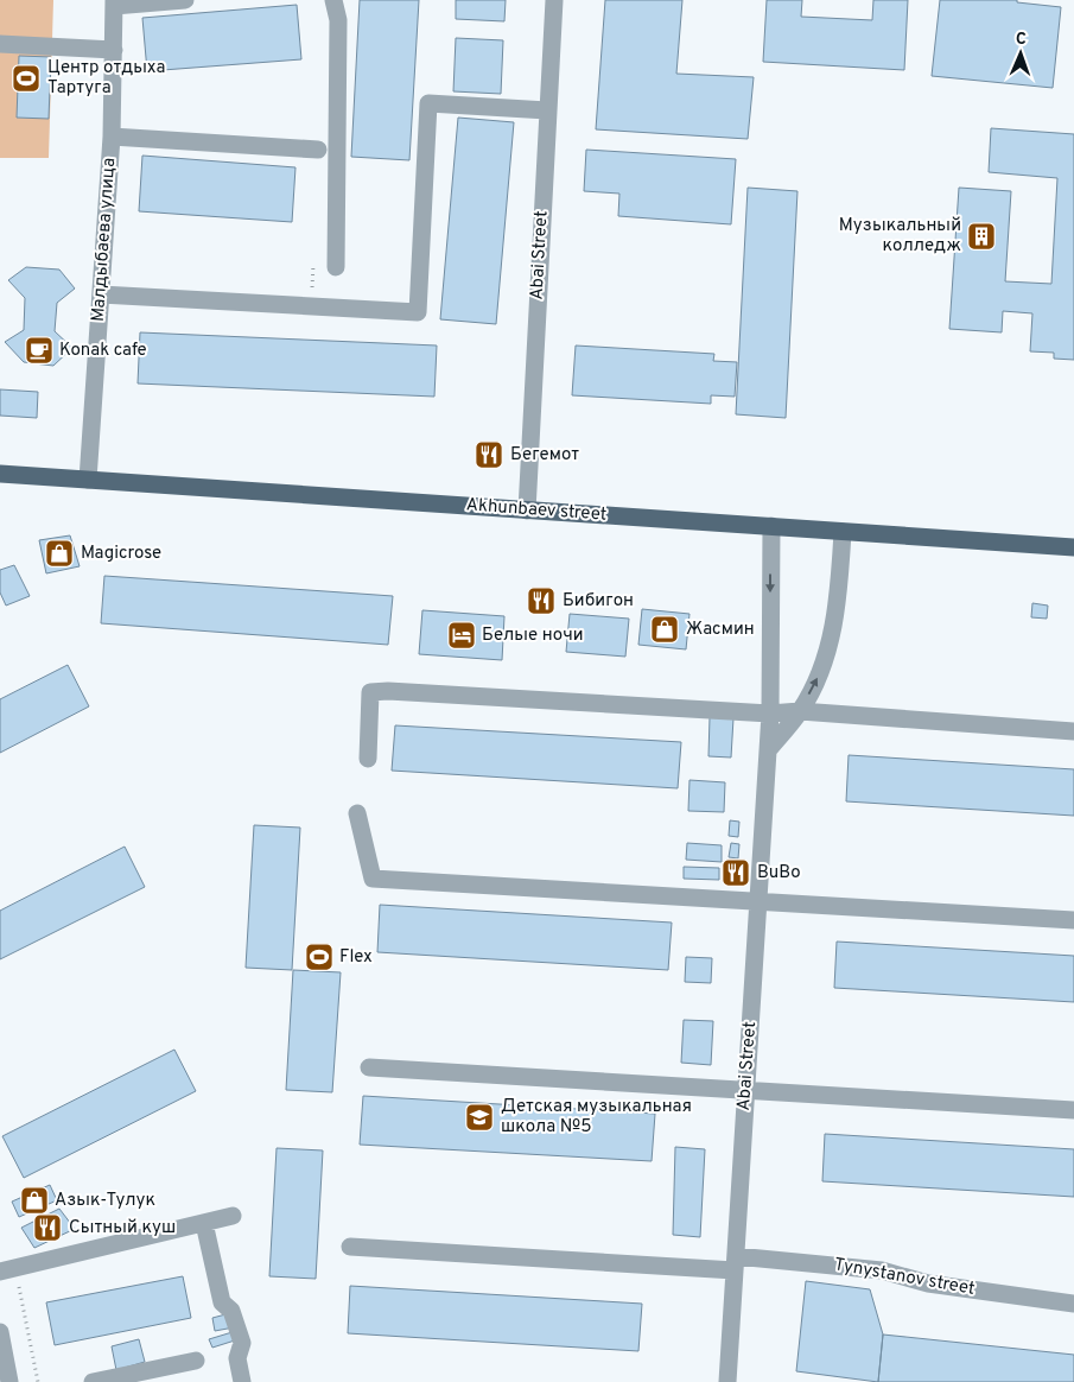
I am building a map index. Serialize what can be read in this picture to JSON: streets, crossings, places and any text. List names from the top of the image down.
{
  "streets": {
    "main road": ["Akhunbaev street"],
    "street": ["Малдыбаева улица", "Abai Street", "Tynystanov street"]
  },
  "crossings": [
    ["Малдыбаева улица", "Akhunbaev street"],
    ["Abai Street", "Akhunbaev street"],
    ["Abai Street", "Tynystanov street"]
  ],
  "places": {
    "sports": ["Центр отдыха Тартуга", "Flex"],
    "building": ["Музыкальный колледж"],
    "cafe": ["Konak cafe"],
    "restaurant": [
      "Бегемот",
      "Бибигон",
      "BuBo",
      "Сытный куш"
    ],
    "shop": ["Magicrose", "Жасмин", "Азык-Тулук"],
    "hotel": ["Белые ночи"],
    "school or university": ["Детская музыкальная школа №5"]
  },
  "north": "top"
}
